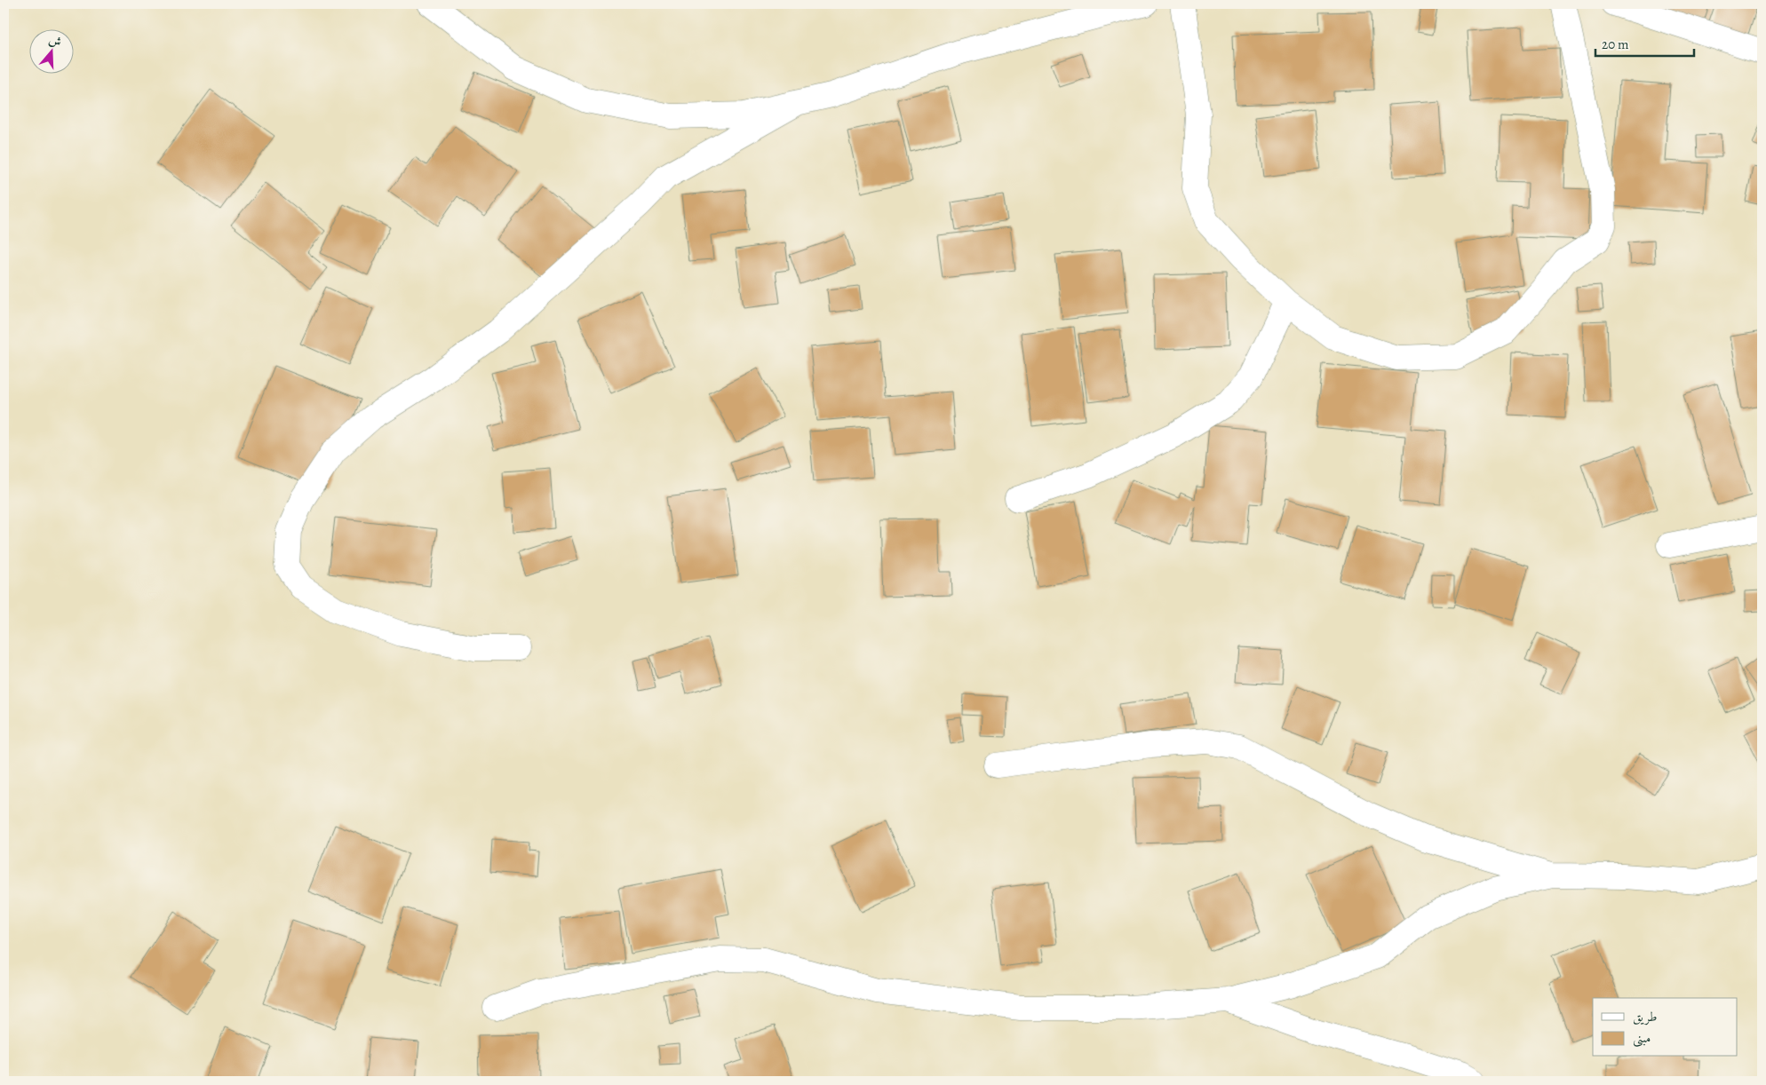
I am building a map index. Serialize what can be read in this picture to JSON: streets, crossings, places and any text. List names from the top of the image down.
{
  "legend": ["طريق", "مبنى"],
  "scale_bar": "20 m",
  "north": "top"
}
